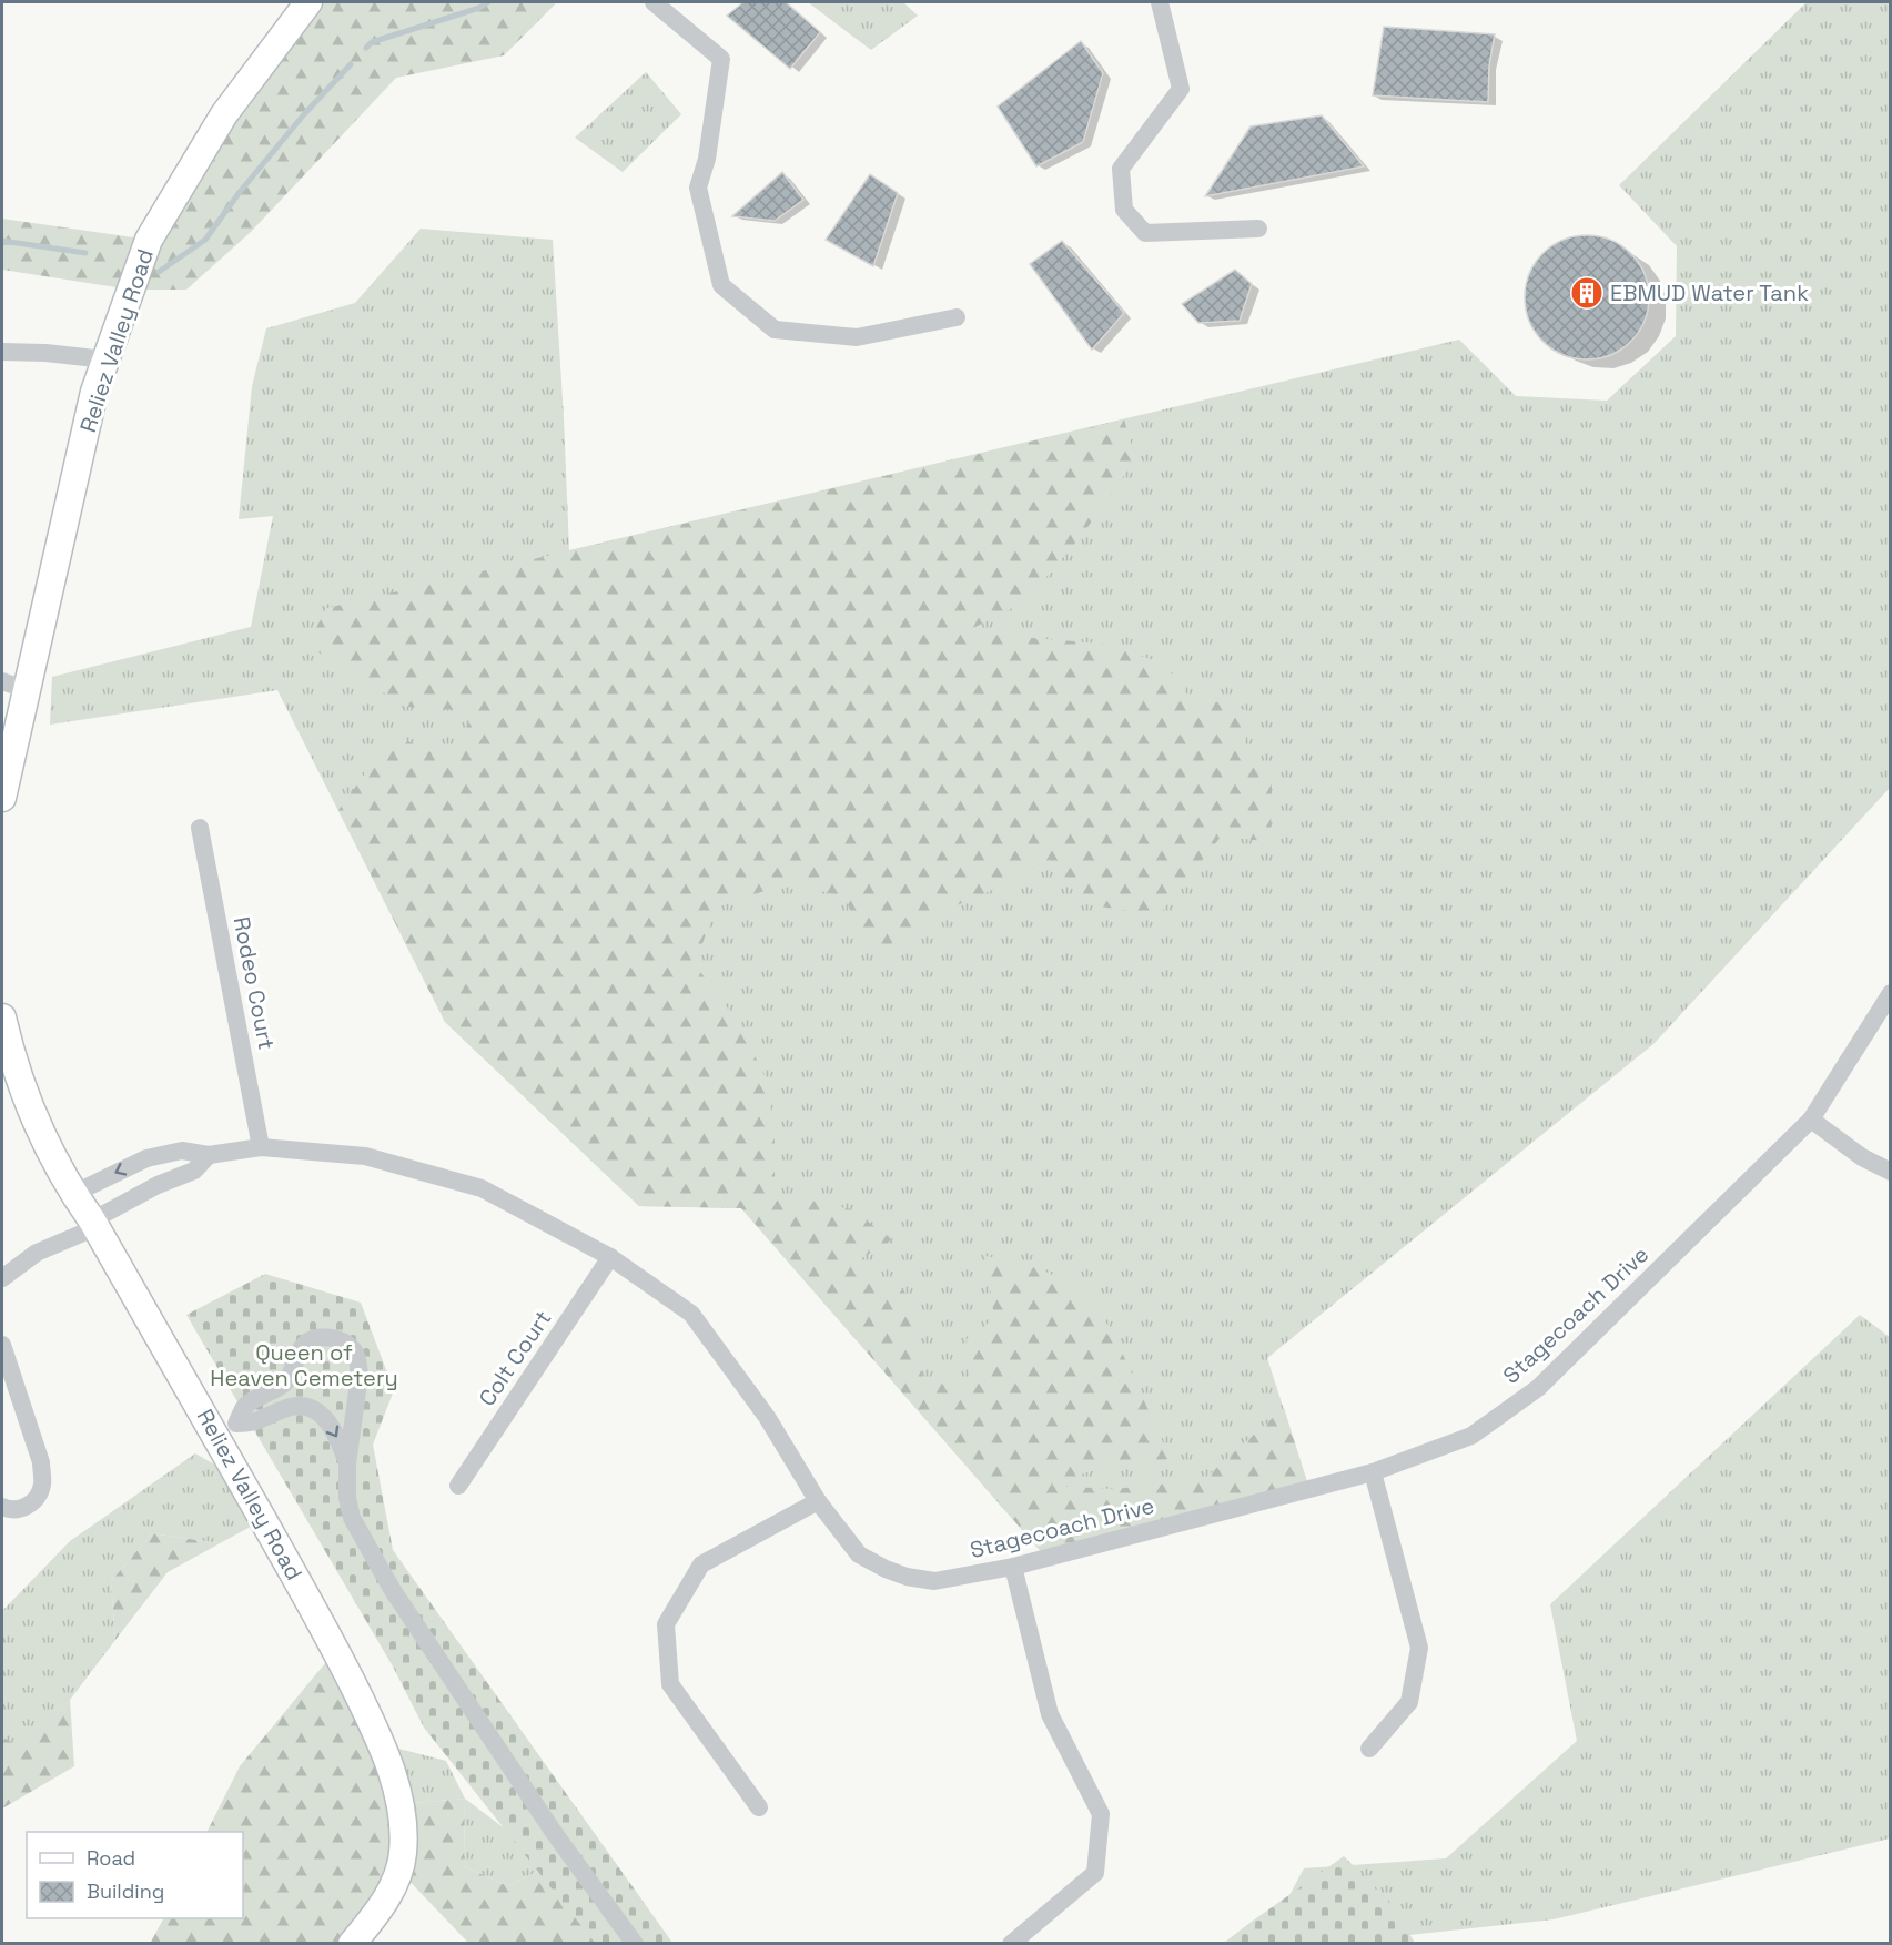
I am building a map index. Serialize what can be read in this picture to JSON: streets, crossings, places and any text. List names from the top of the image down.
{
  "streets": {
    "main road": ["Reliez Valley Road"],
    "street": ["Rodeo Court", "Stagecoach Drive", "Colt Court"]
  },
  "crossings": [
    ["Reliez Valley Road", "Stagecoach Drive"],
    ["Rodeo Court", "Stagecoach Drive"],
    ["Stagecoach Drive", "Colt Court"]
  ],
  "parks": ["Queen of Heaven Cemetery"],
  "places": {
    "building": ["EBMUD Water Tank"]
  },
  "legend": ["Road", "Building"]
}
